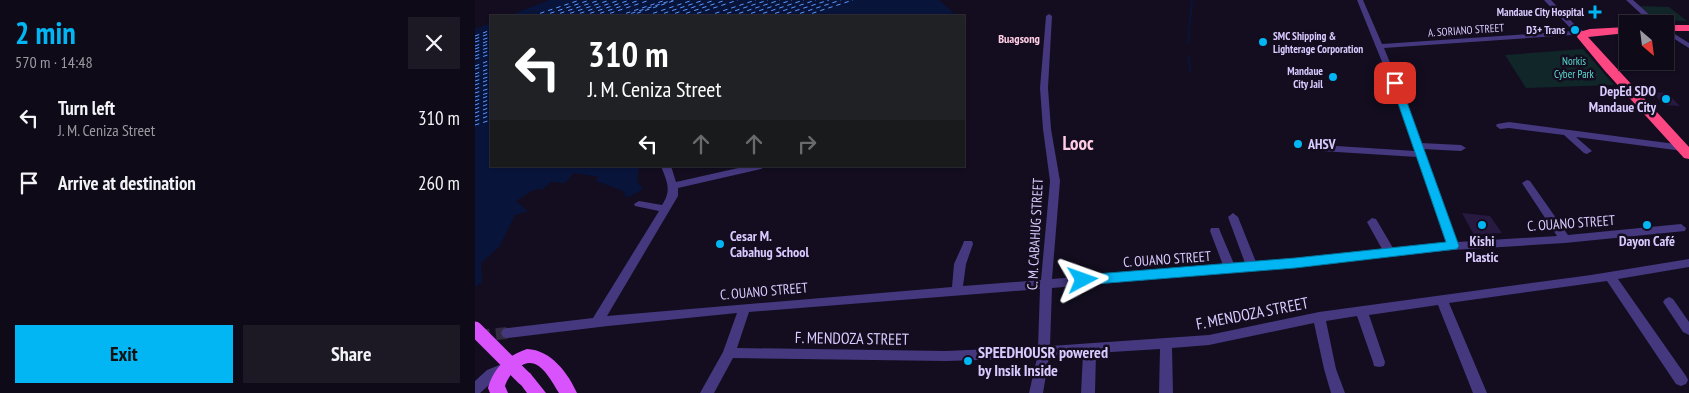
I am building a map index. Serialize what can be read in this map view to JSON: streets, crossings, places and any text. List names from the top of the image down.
{
  "streets": {
    "street": [
      "A. SORIANO STREET",
      "C. OUANO STREET",
      "C. M. CABAHUG STREET",
      "F. MENDOZA STREET"
    ]
  },
  "crossings": [
    ["C. OUANO STREET", "C. M. CABAHUG STREET"],
    ["C. M. CABAHUG STREET", "F. MENDOZA STREET"]
  ],
  "districts": ["Buagsong", "Looc"],
  "parks": ["Norkis Cyber Park"],
  "places": {
    "health": ["Mandaue City Hospital"],
    "other": [
      "D3+ Trans",
      "SMC Shipping & Lighterage Corporation",
      "Mandaue City Jail",
      "DepEd SDO Mandaue City",
      "AHSV",
      "Kishi Plastic",
      "Dayon Café",
      "Cesar M. Cabahug School",
      "SPEEDHOUSR powered by Insik Inside"
    ]
  },
  "north": "bottom right",
  "page": {
    "heading": ["2 min", "570 m · 14:48"],
    "turn": ["310 m", "J. M. Ceniza Street"],
    "list": [
      {
        "name": "Turn left",
        "note": "J. M. Ceniza Street",
        "value": "310 m"
      },
      {
        "name": "Arrive at destination",
        "value": "260 m"
      }
    ],
    "buttons": ["Exit", "Share"]
  }
}
